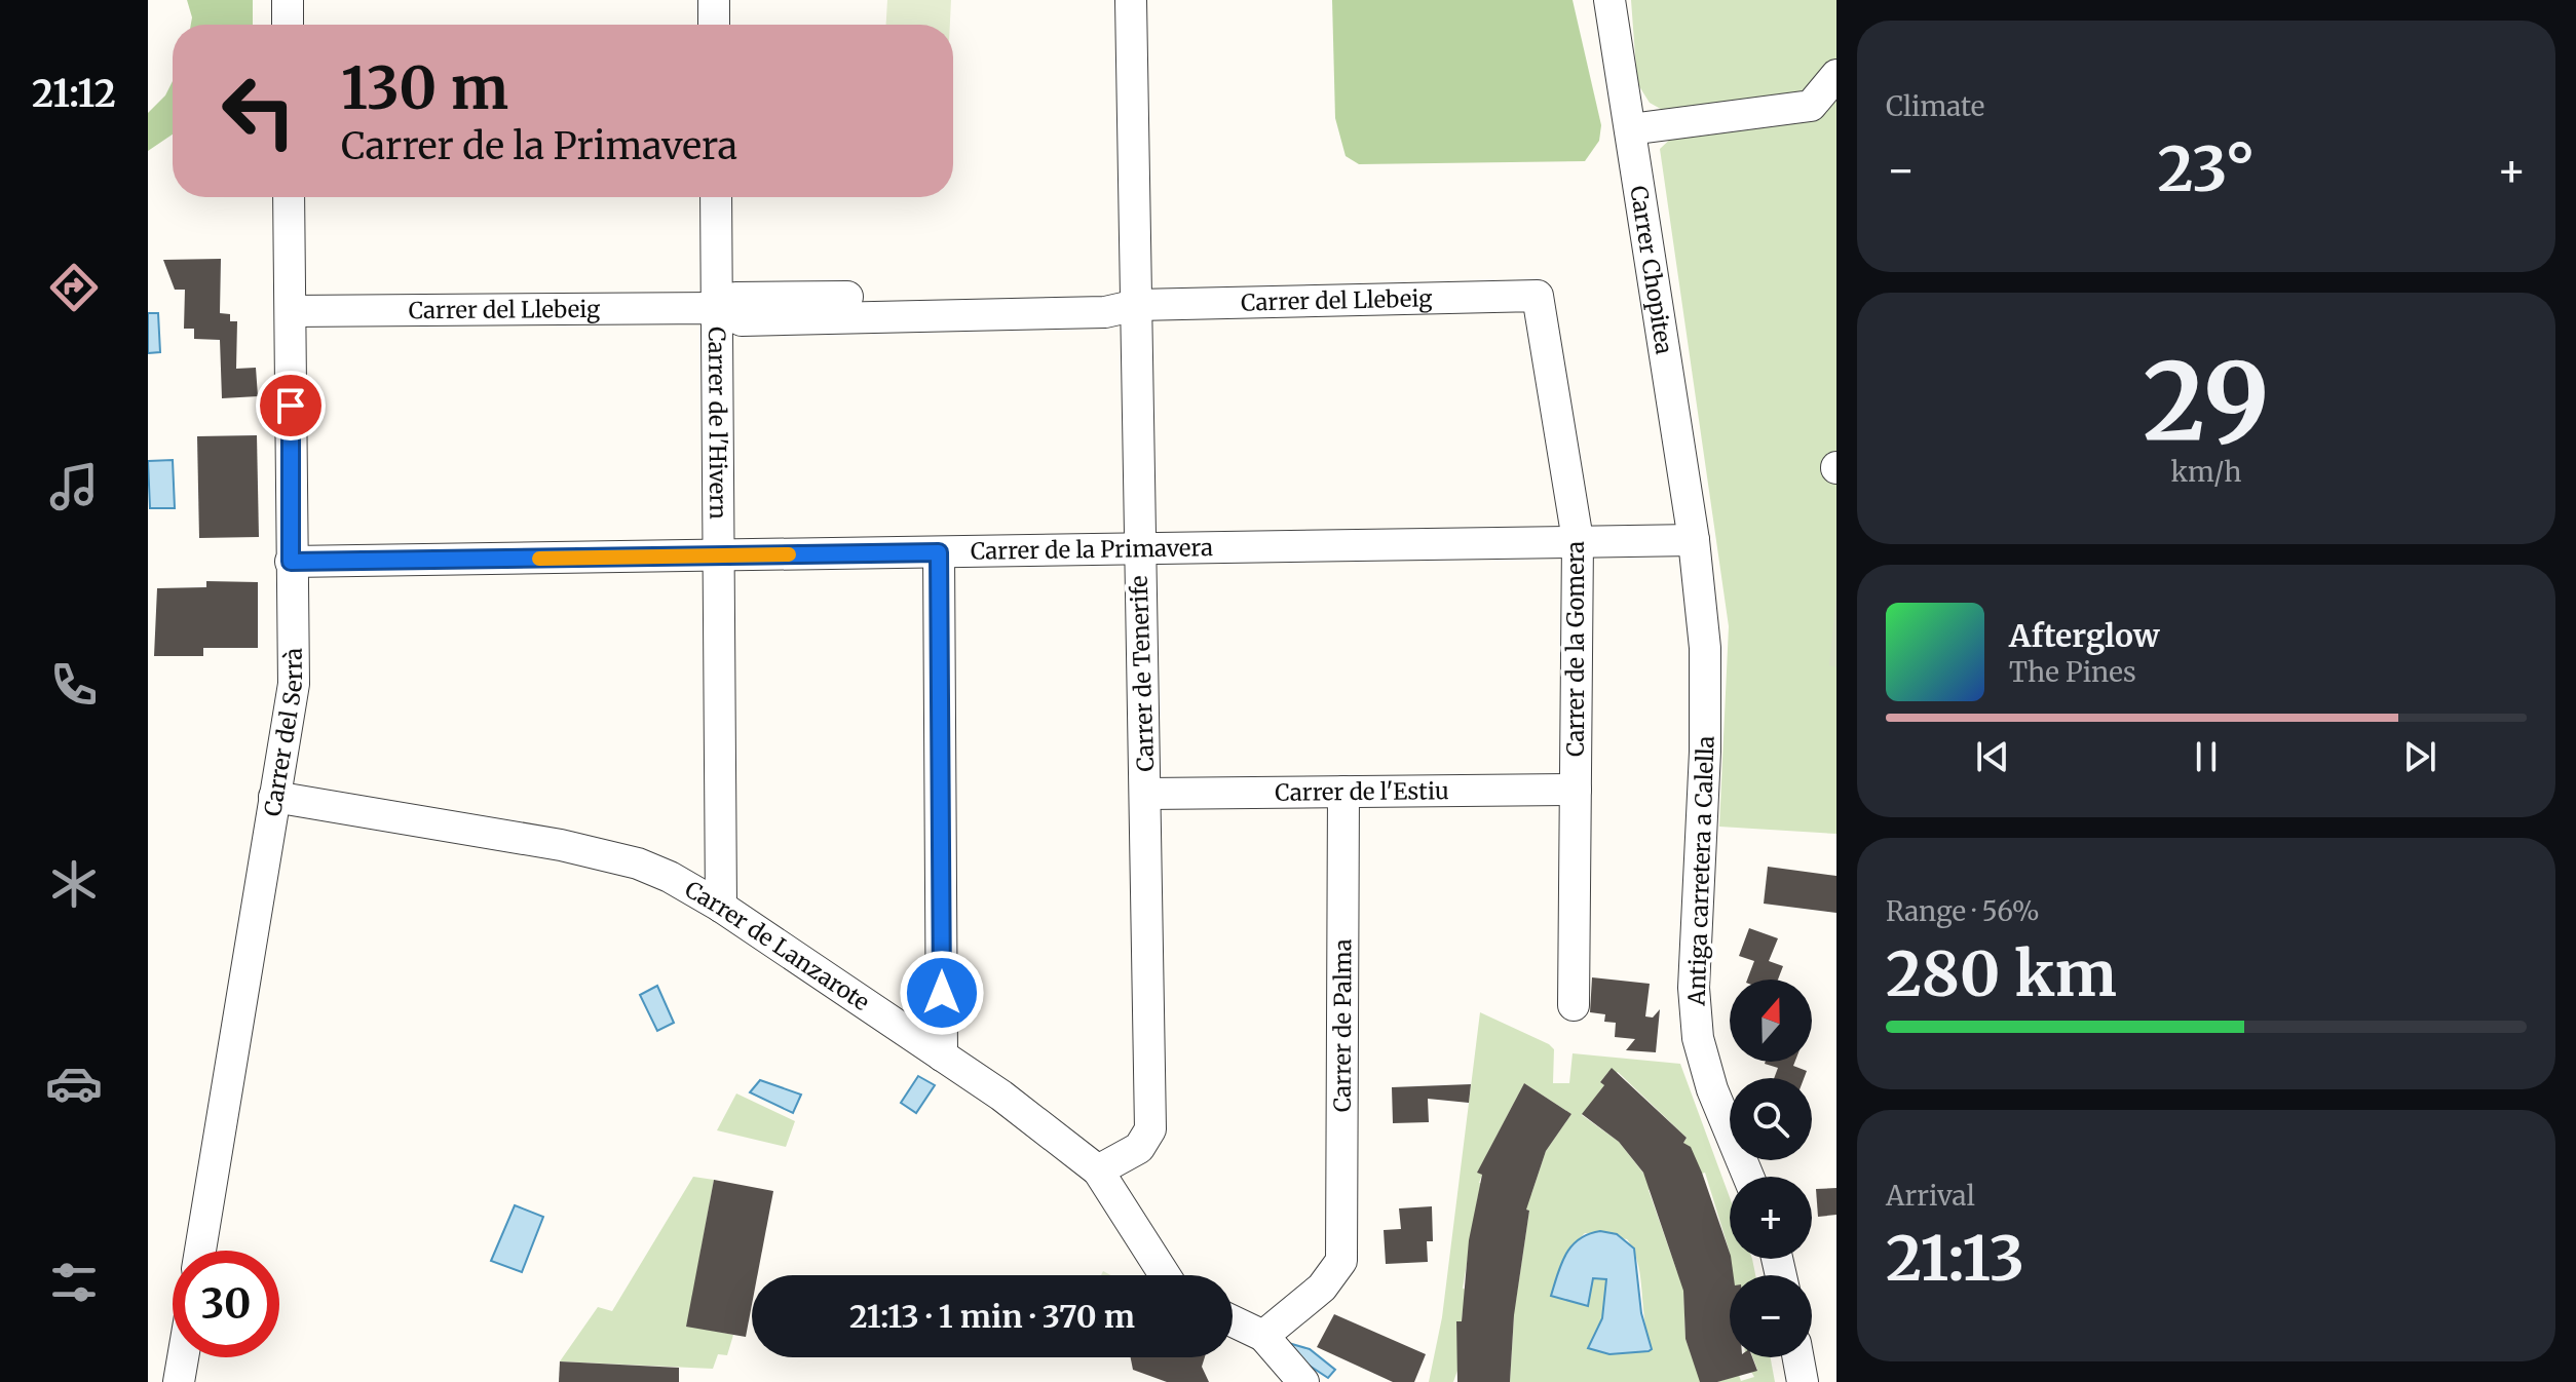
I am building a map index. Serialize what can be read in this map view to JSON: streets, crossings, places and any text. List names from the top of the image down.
{
  "streets": {
    "street": [
      "Carrer Chopitea",
      "Carrer del Llebeig",
      "Carrer de l'Hivern",
      "Carrer de la Primavera",
      "Carrer de la Gomera",
      "Carrer de Tenerife",
      "Carrer del Serrà",
      "Carrer de l'Estiu",
      "Antiga carretera a Calella",
      "Carrer de Lanzarote",
      "Carrer de Palma"
    ]
  },
  "crossings": [
    ["Carrer Chopitea", "Carrer de la Primavera"],
    ["Carrer Chopitea", "Antiga carretera a Calella"],
    ["Carrer del Llebeig", "Carrer de l'Hivern"],
    ["Carrer del Llebeig", "Carrer de la Gomera"],
    ["Carrer del Llebeig", "Carrer de Tenerife"],
    ["Carrer del Llebeig", "Carrer del Serrà"],
    ["Carrer de l'Hivern", "Carrer de la Primavera"],
    ["Carrer de l'Hivern", "Carrer de Lanzarote"],
    ["Carrer de la Primavera", "Carrer de la Gomera"],
    ["Carrer de la Primavera", "Carrer de Tenerife"],
    ["Carrer de la Primavera", "Carrer del Serrà"],
    ["Carrer de la Primavera", "Antiga carretera a Calella"],
    ["Carrer de la Gomera", "Carrer de l'Estiu"],
    ["Carrer de Tenerife", "Carrer de l'Estiu"],
    ["Carrer de Tenerife", "Carrer de Lanzarote"],
    ["Carrer del Serrà", "Carrer de Lanzarote"],
    ["Carrer de l'Estiu", "Carrer de Palma"]
  ],
  "north": "top",
  "page": {
    "tabs": "21:12",
    "tile": [
      "Climate",
      ["29", "km/h"],
      ["Range · 56%", "280 km"],
      ["Arrival", "21:13"]
    ],
    "turn": ["130 m", "Carrer de la Primavera"],
    "heat": ["−", "23°", "+"],
    "song": ["Afterglow", "The Pines"],
    "map_buttons": ["+", "−"],
    "limit": "30",
    "trip": "21:13 · 1 min · 370 m"
  }
}
